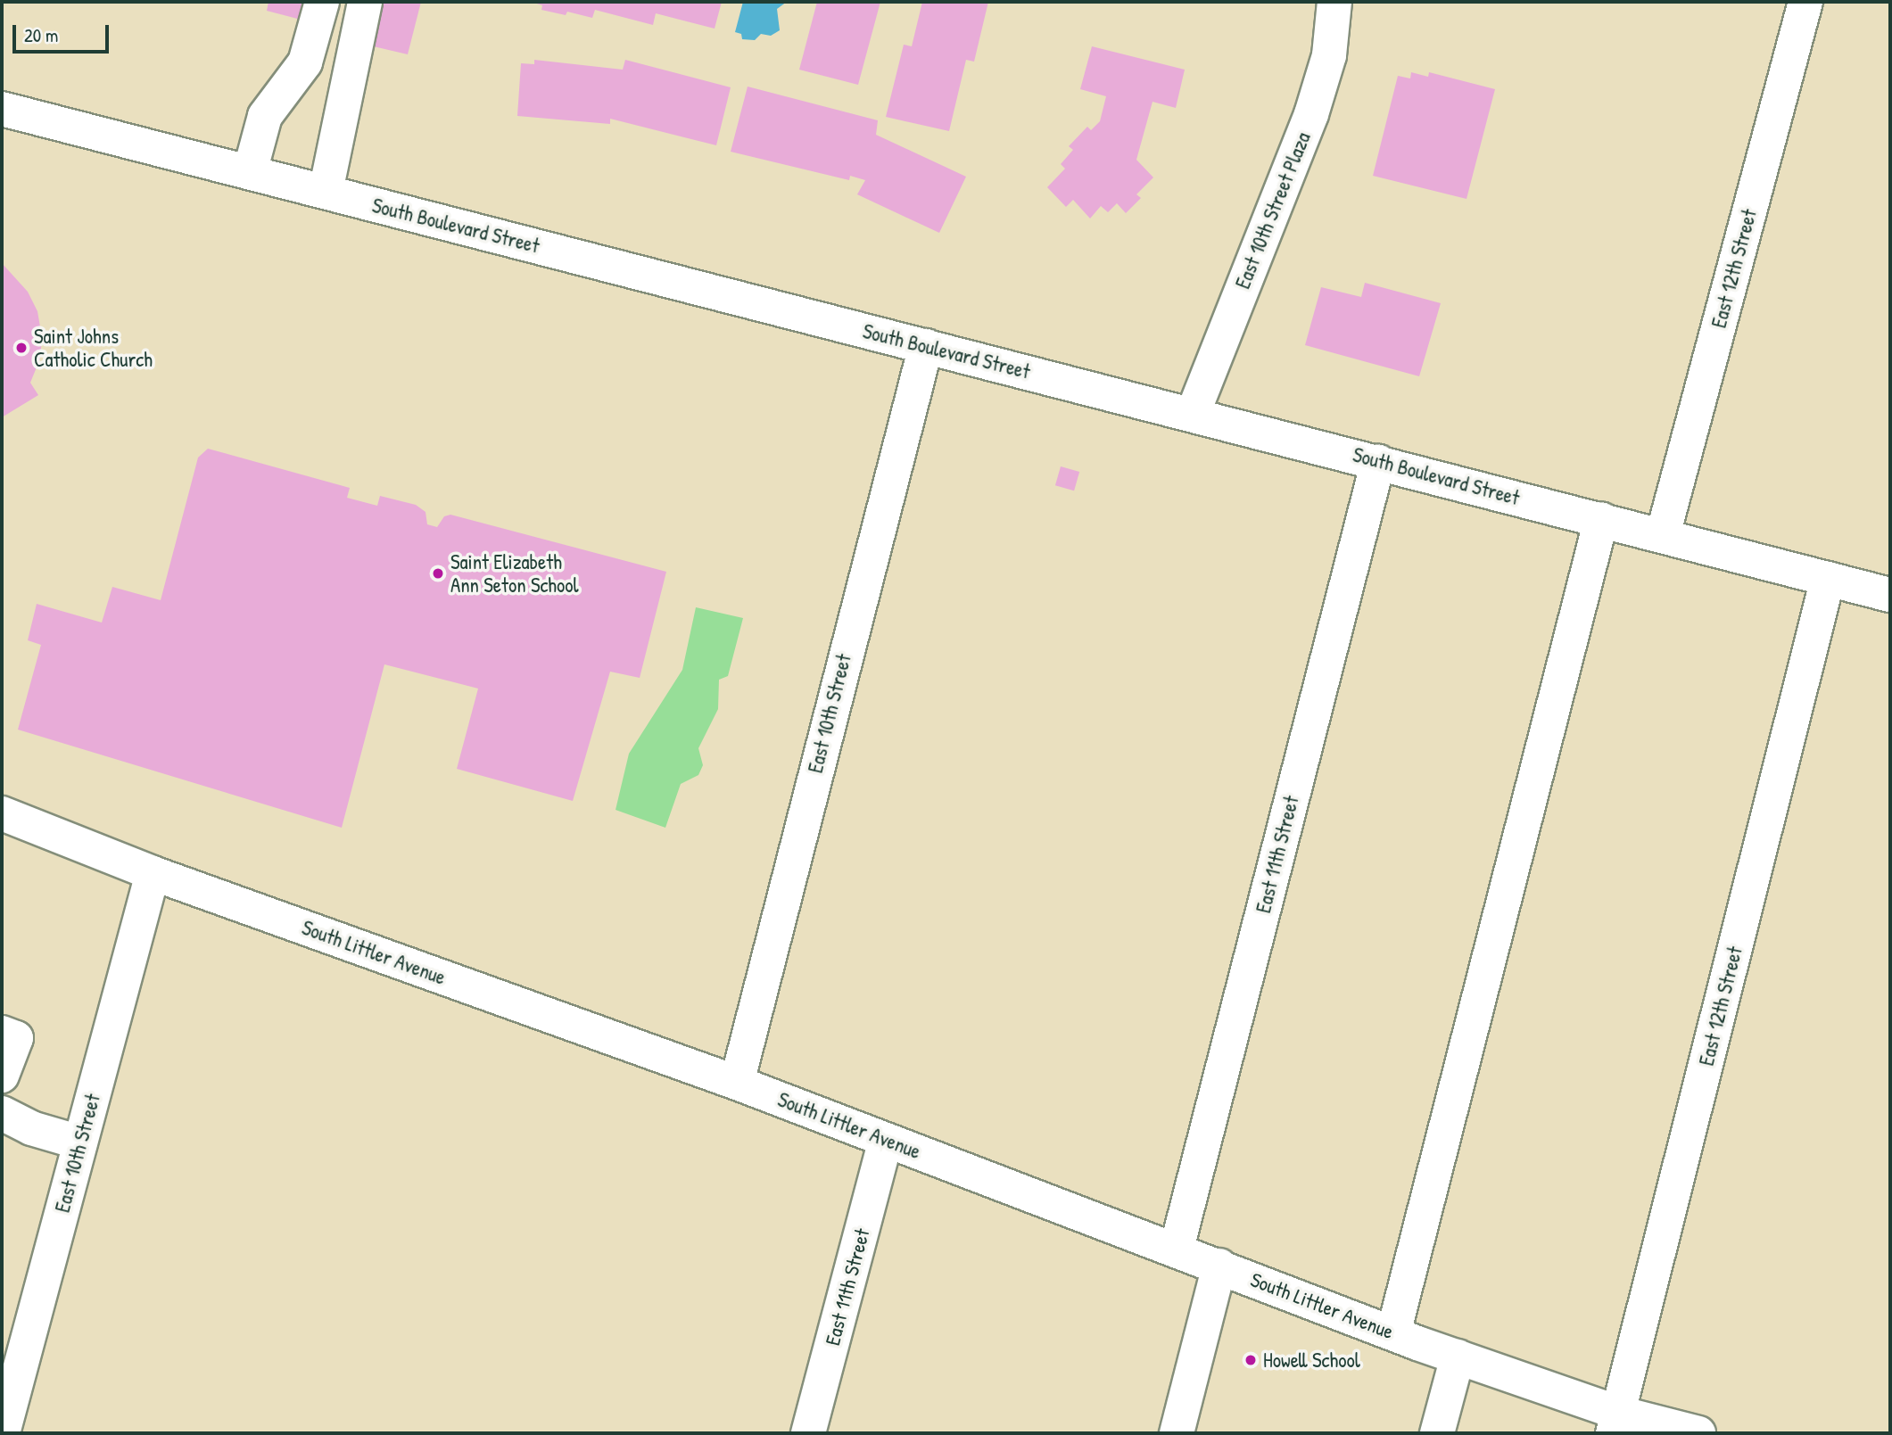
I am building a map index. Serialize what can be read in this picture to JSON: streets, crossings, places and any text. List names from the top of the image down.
{
  "streets": {
    "street": [
      "East 10th Street Plaza",
      "South Boulevard Street",
      "East 12th Street",
      "East 10th Street",
      "East 11th Street",
      "South Littler Avenue"
    ]
  },
  "crossings": [
    ["East 10th Street Plaza", "South Boulevard Street"],
    ["South Boulevard Street", "East 12th Street"],
    ["South Boulevard Street", "East 10th Street"],
    ["South Boulevard Street", "East 11th Street"],
    ["East 12th Street", "South Littler Avenue"],
    ["East 10th Street", "South Littler Avenue"],
    ["East 11th Street", "South Littler Avenue"]
  ],
  "places": ["Saint Johns Catholic Church", "Saint Elizabeth Ann Seton School", "Howell School"],
  "scale_bar": "20 m"
}
